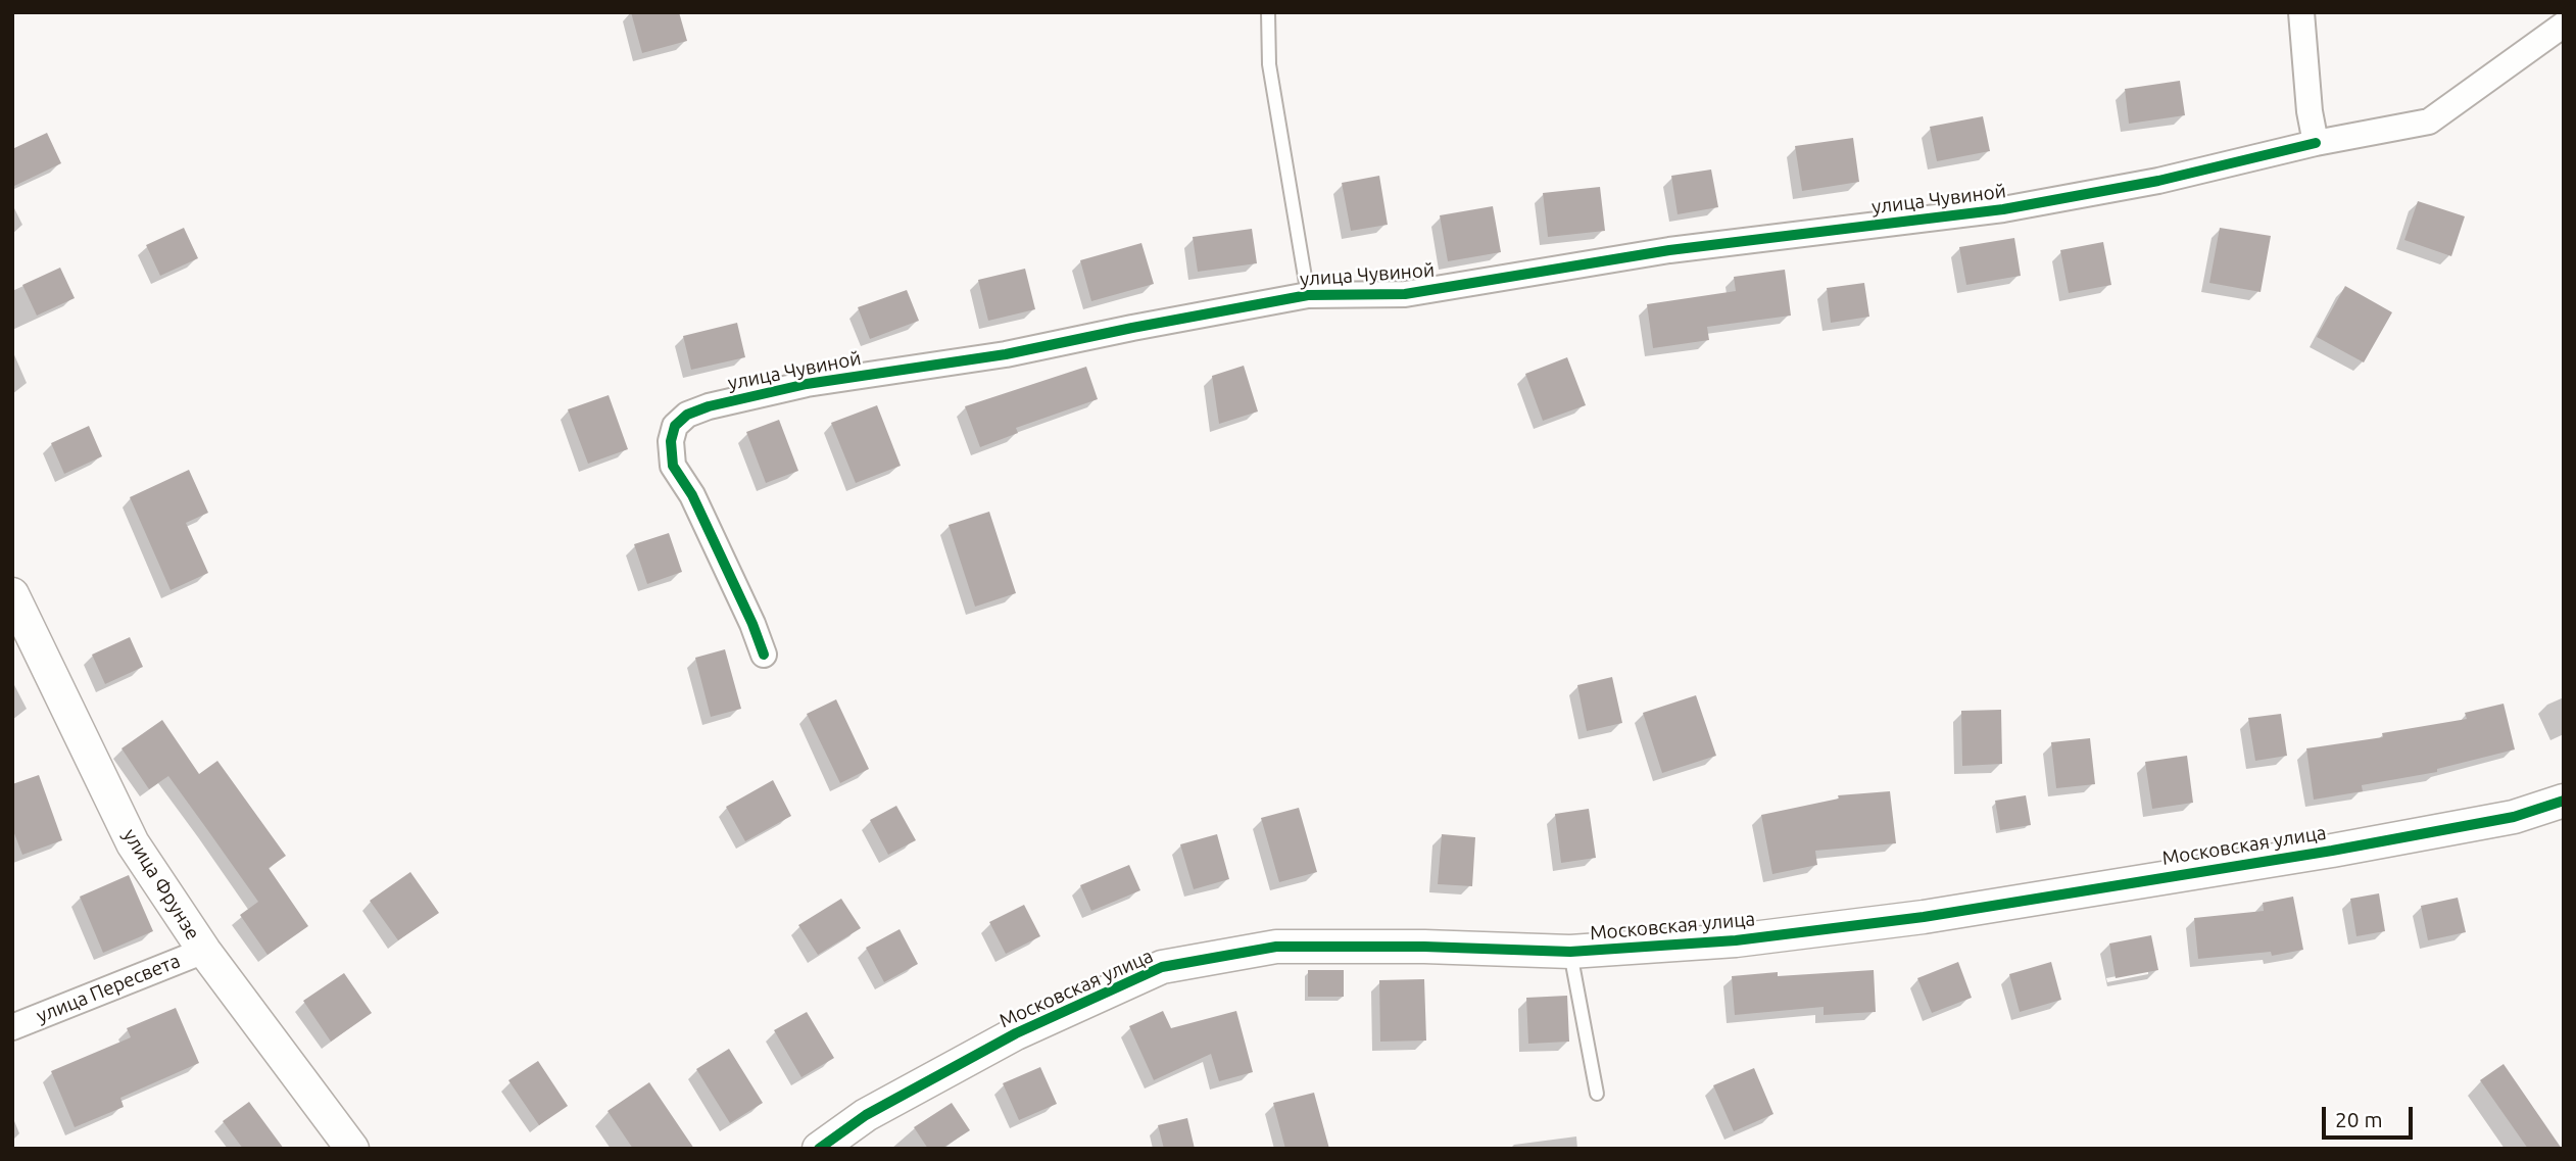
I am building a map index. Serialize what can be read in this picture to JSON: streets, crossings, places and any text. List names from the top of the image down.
{
  "streets": {
    "street": [
      "улица Чувиной",
      "Московская улица",
      "улица Фрунзе",
      "улица Пересвета"
    ]
  },
  "crossings": [
    ["улица Фрунзе", "улица Пересвета"]
  ],
  "scale_bar": "20 m"
}
